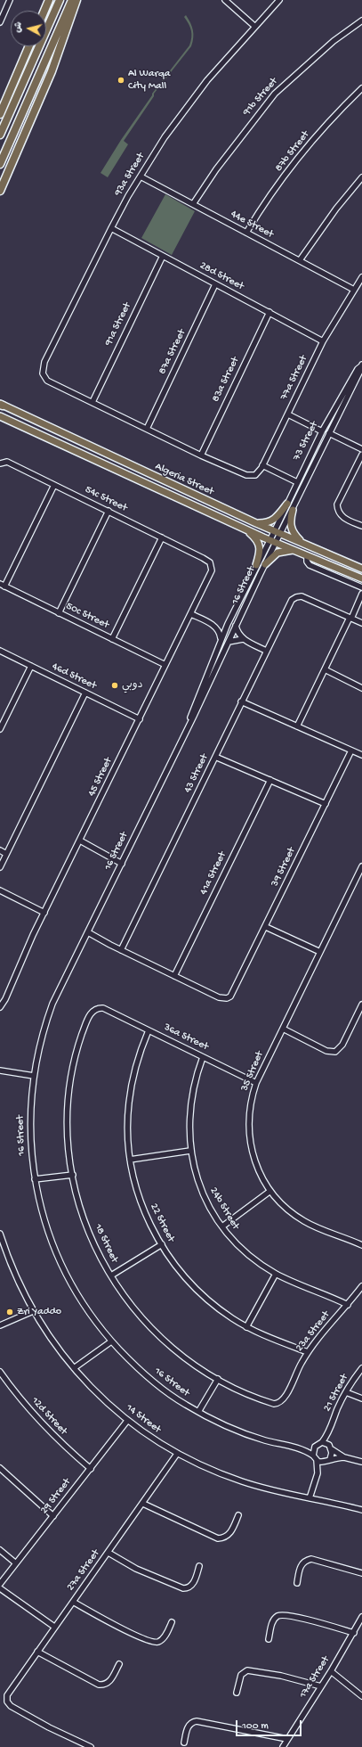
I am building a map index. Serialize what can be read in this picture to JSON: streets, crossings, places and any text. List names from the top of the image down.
{
  "streets": {
    "main road": ["Algeria Street"],
    "street": [
      "91b Street",
      "87b Street",
      "93a Street",
      "44e Street",
      "28d Street",
      "91a Street",
      "87a Street",
      "77a Street",
      "83a Street",
      "73 Street",
      "54c Street",
      "16 Street",
      "50c Street",
      "46d Street",
      "43 Street",
      "45 Street",
      "39 Street",
      "41a Street",
      "36a Street",
      "35 Street",
      "24b Street",
      "22 Street",
      "18 Street",
      "23a Street",
      "21 Street",
      "12d Street",
      "14 Street",
      "29 Street",
      "27a Street",
      "17a Street"
    ]
  },
  "crossings": [
    ["91b Street", "44e Street"],
    ["87b Street", "44e Street"],
    ["93a Street", "44e Street"],
    ["93a Street", "28d Street"],
    ["93a Street", "91a Street"],
    ["44e Street", "77a Street"],
    ["28d Street", "91a Street"],
    ["28d Street", "87a Street"],
    ["28d Street", "77a Street"],
    ["28d Street", "83a Street"],
    ["77a Street", "83a Street"],
    ["73 Street", "Algeria Street"],
    ["73 Street", "16 Street"],
    ["Algeria Street", "16 Street"],
    ["54c Street", "45 Street"],
    ["16 Street", "21 Street"],
    ["50c Street", "45 Street"],
    ["46d Street", "45 Street"],
    ["39 Street", "41a Street"],
    ["36a Street", "35 Street"],
    ["36a Street", "24b Street"],
    ["36a Street", "22 Street"],
    ["36a Street", "18 Street"],
    ["24b Street", "23a Street"],
    ["22 Street", "23a Street"],
    ["18 Street", "23a Street"],
    ["12d Street", "29 Street"],
    ["14 Street", "29 Street"],
    ["14 Street", "27a Street"]
  ],
  "places": ["Al Warqa City Mall", "دوبي", "Zri Yaddo"],
  "scale_bar": "100 m",
  "north": "left"
}
